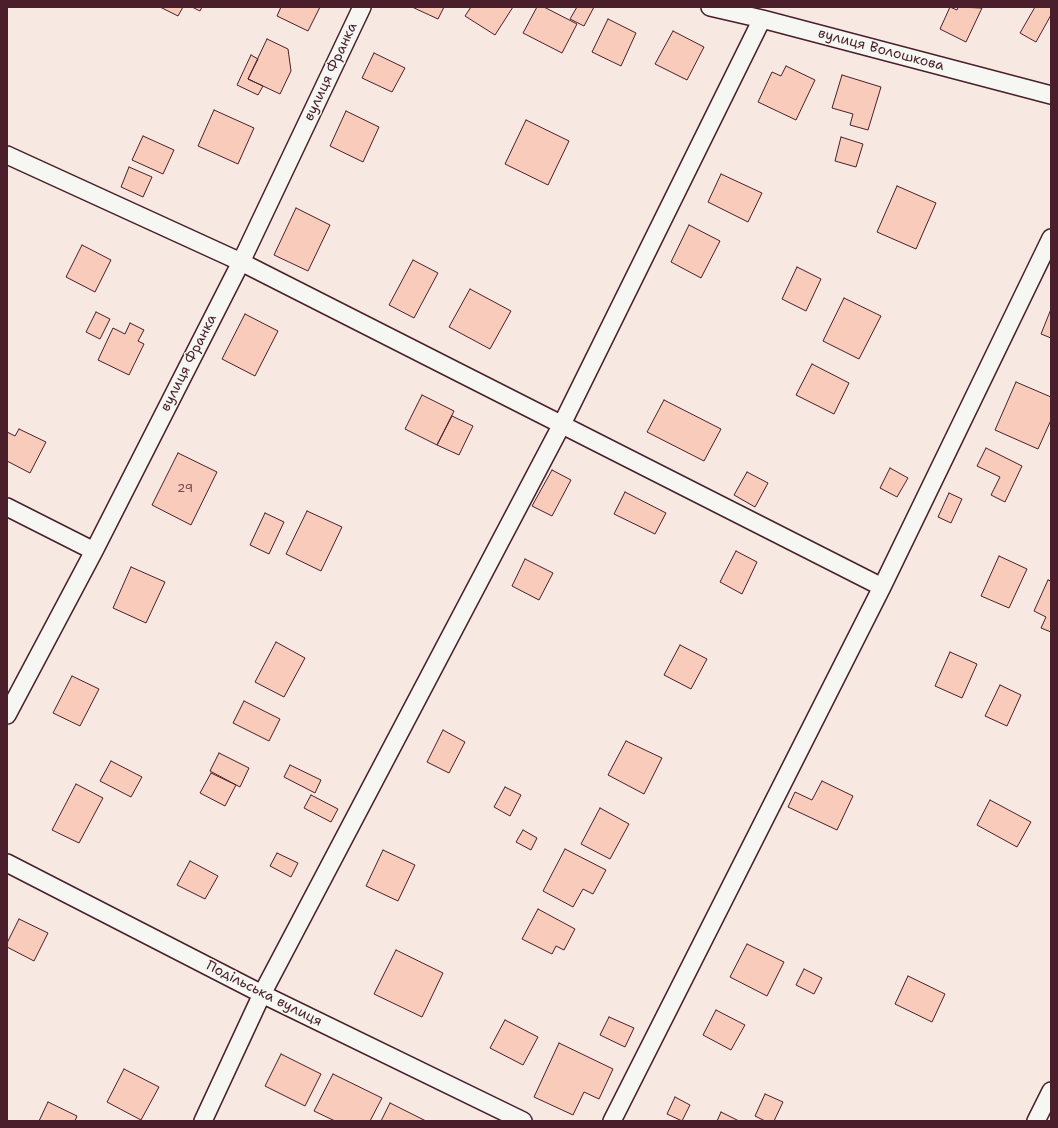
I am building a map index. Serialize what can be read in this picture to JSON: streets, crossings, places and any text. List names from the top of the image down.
{
  "streets": {
    "street": ["вулиця Волошкова", "вулиця Франка", "Подільська вулиця"]
  },
  "house_numbers": ["29"]
}
